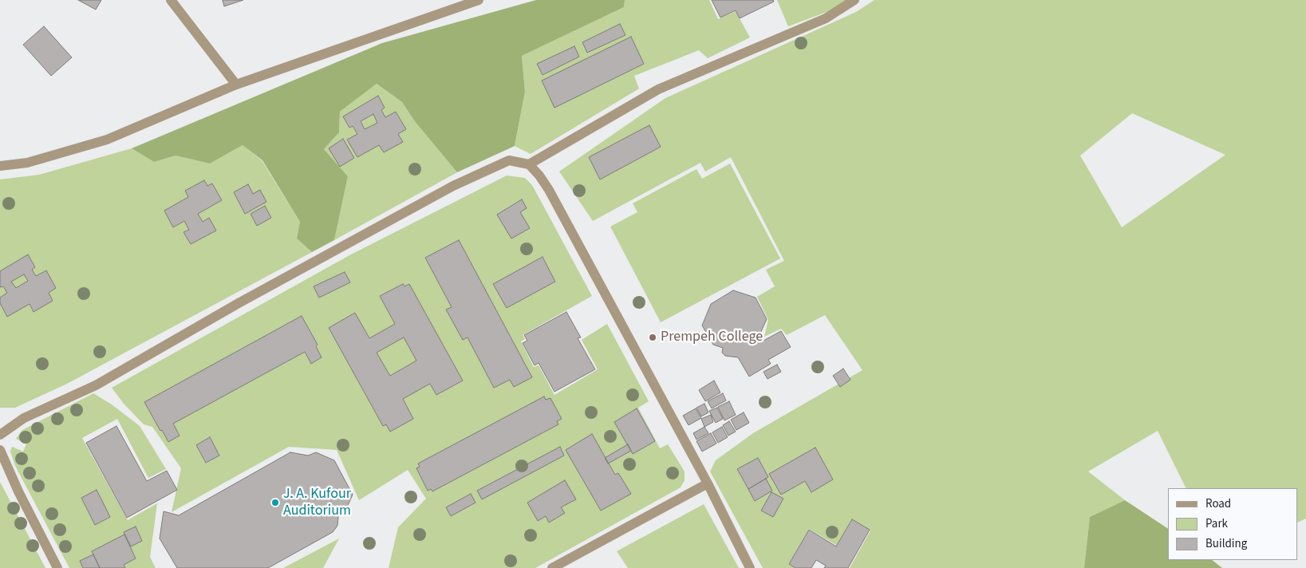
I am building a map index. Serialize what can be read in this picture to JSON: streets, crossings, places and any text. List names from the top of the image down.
{
  "places": ["Prempeh College", "J. A. Kufour Auditorium"],
  "legend": ["Road", "Park", "Building"]
}
